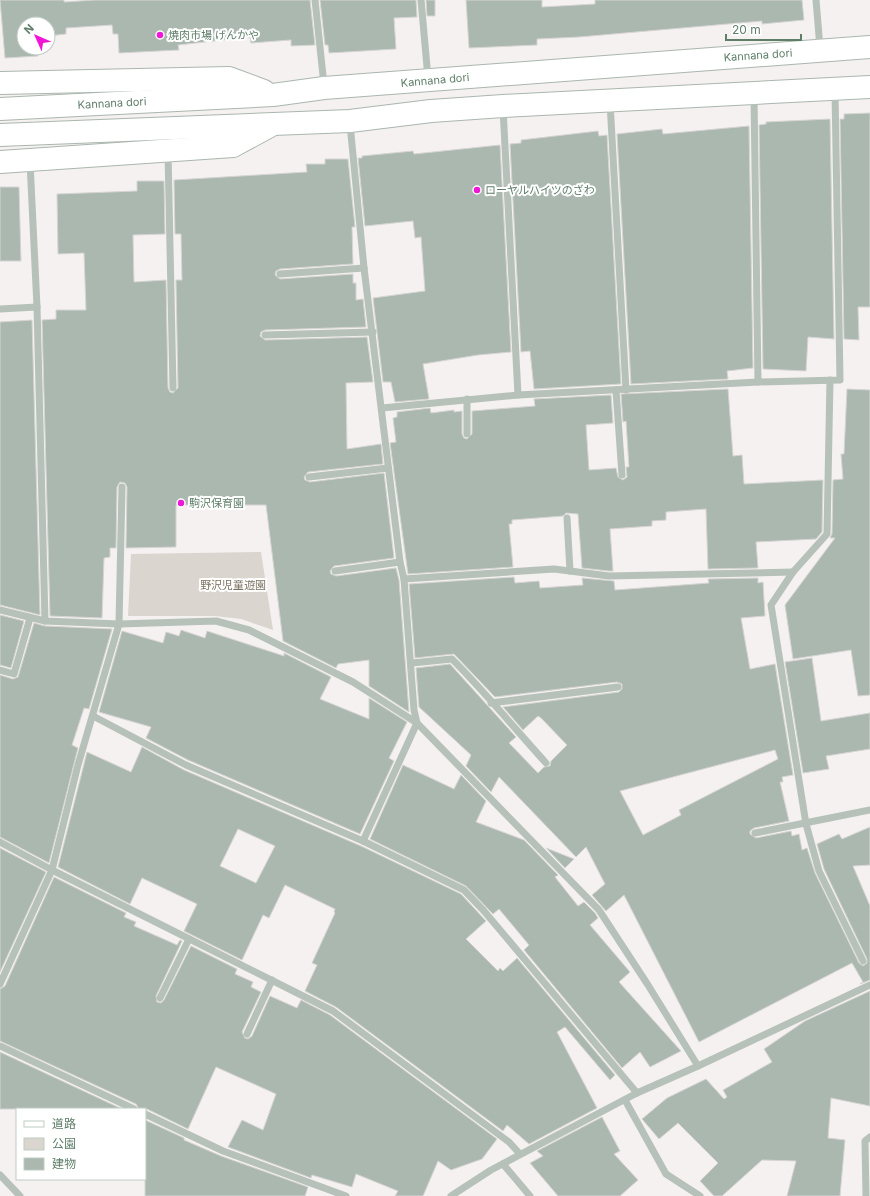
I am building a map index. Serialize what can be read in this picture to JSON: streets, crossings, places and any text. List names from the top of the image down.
{
  "streets": {
    "main road": ["Kannana dori"]
  },
  "parks": ["野沢児童遊園"],
  "places": ["焼肉市場 げんかや", "ローヤルハイツのざわ", "駒沢保育園"],
  "legend": ["道路", "公園", "建物"],
  "scale_bar": "20 m",
  "north": "top left"
}
